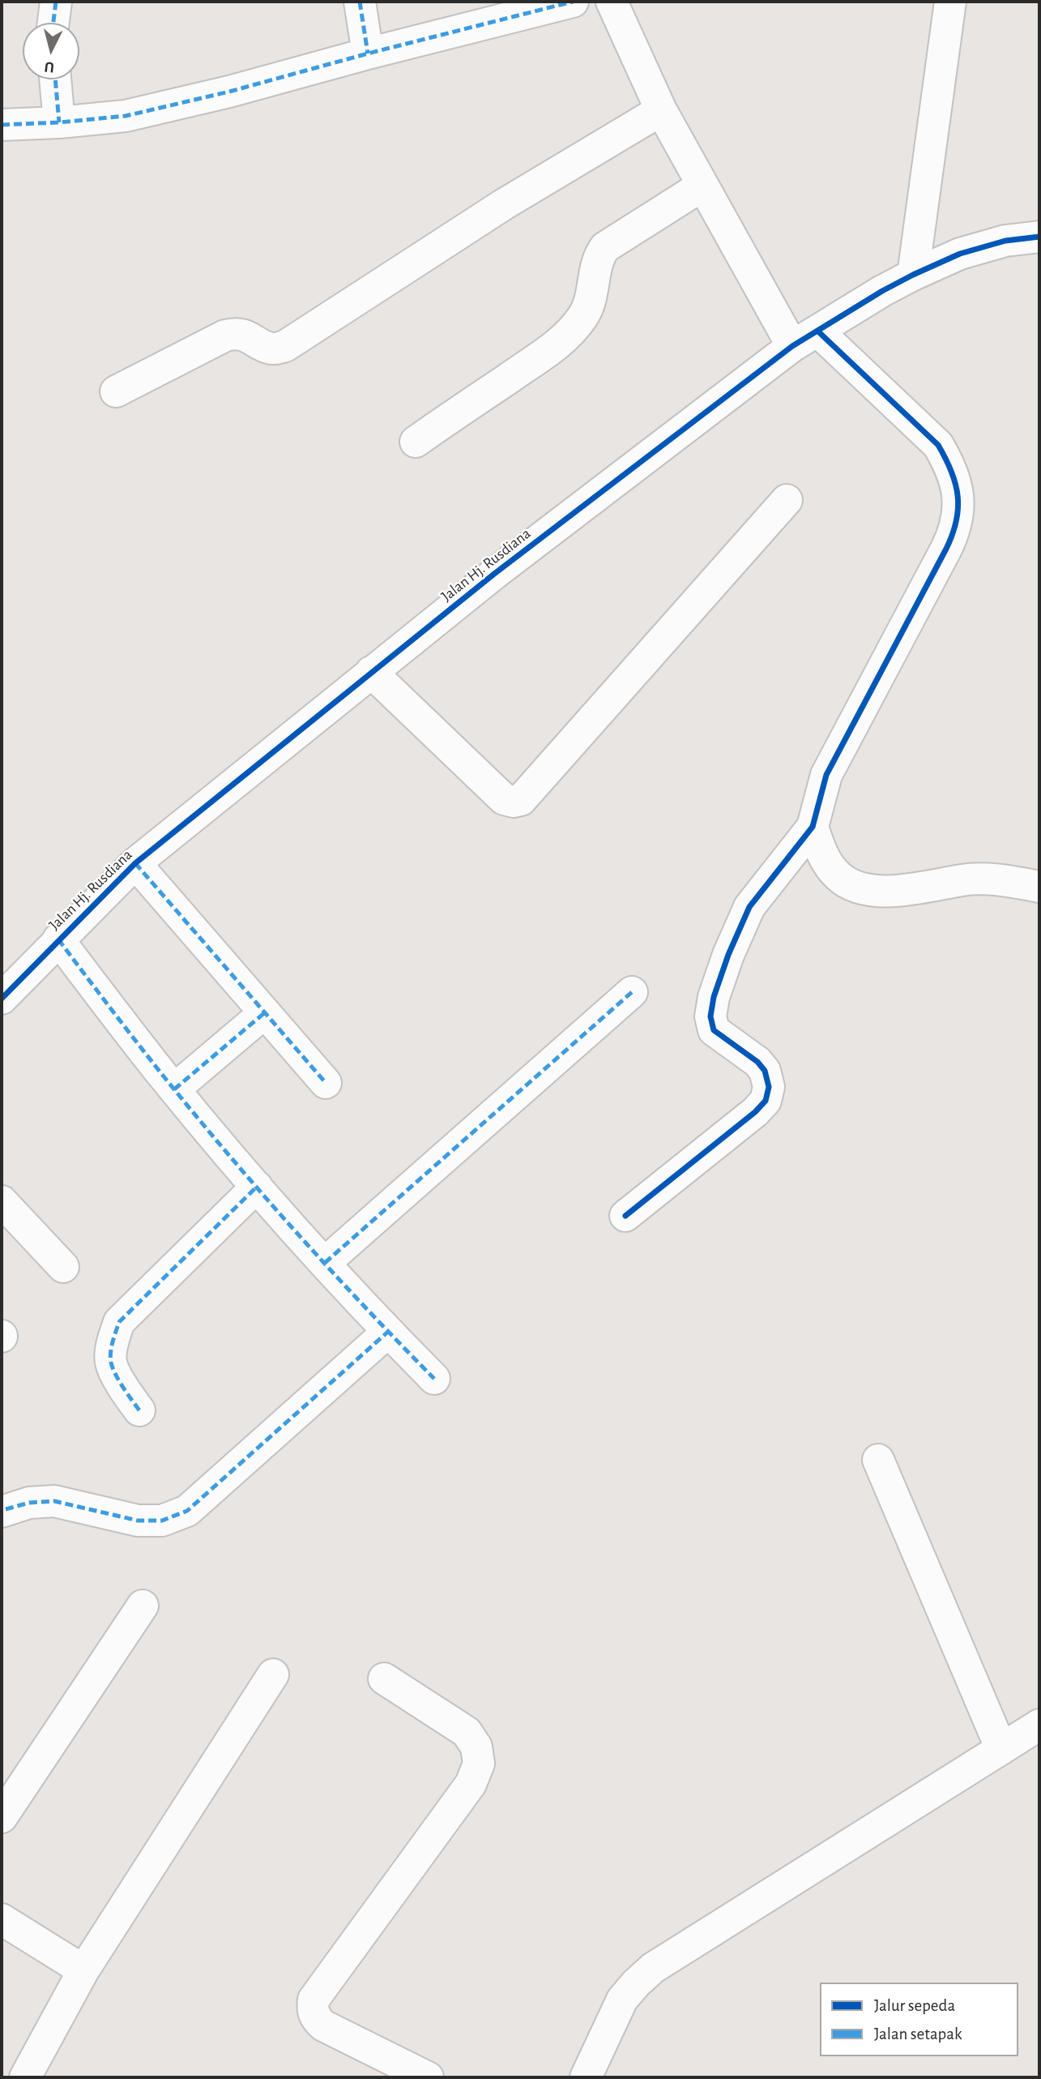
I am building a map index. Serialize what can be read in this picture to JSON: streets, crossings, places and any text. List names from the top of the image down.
{
  "streets": {
    "street": ["Jalan Hj. Rusdiana"]
  },
  "legend": ["Jalur sepeda", "Jalan setapak"],
  "north": "bottom"
}
